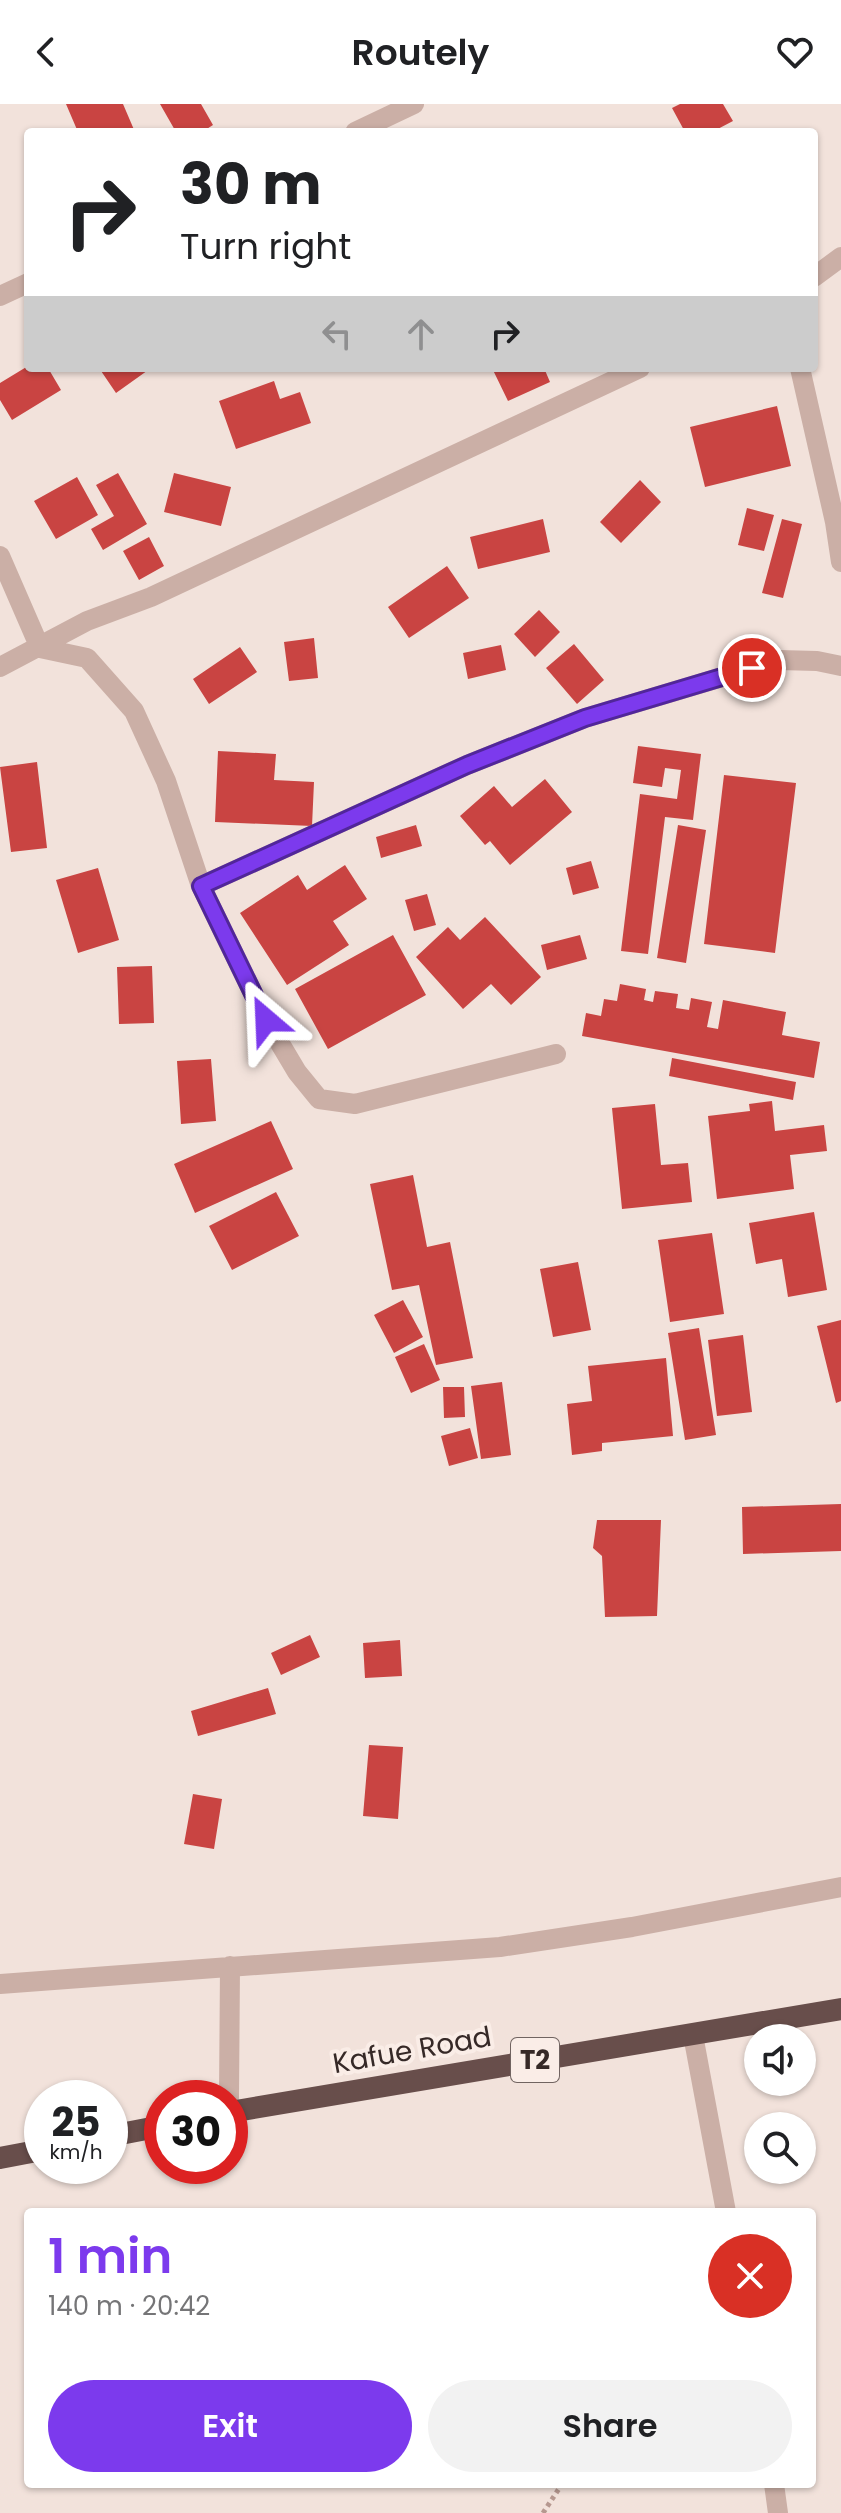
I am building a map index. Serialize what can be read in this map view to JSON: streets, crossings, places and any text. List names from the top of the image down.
{
  "streets": {
    "highway": ["Kafue Road", "T2"]
  },
  "page": {
    "header": "Routely",
    "turn": ["30 m", "Turn right"],
    "speed": "25 km/h",
    "limit": "30",
    "heading": ["1 min", "140 m · 20:42"],
    "buttons": ["Exit", "Share"]
  }
}
